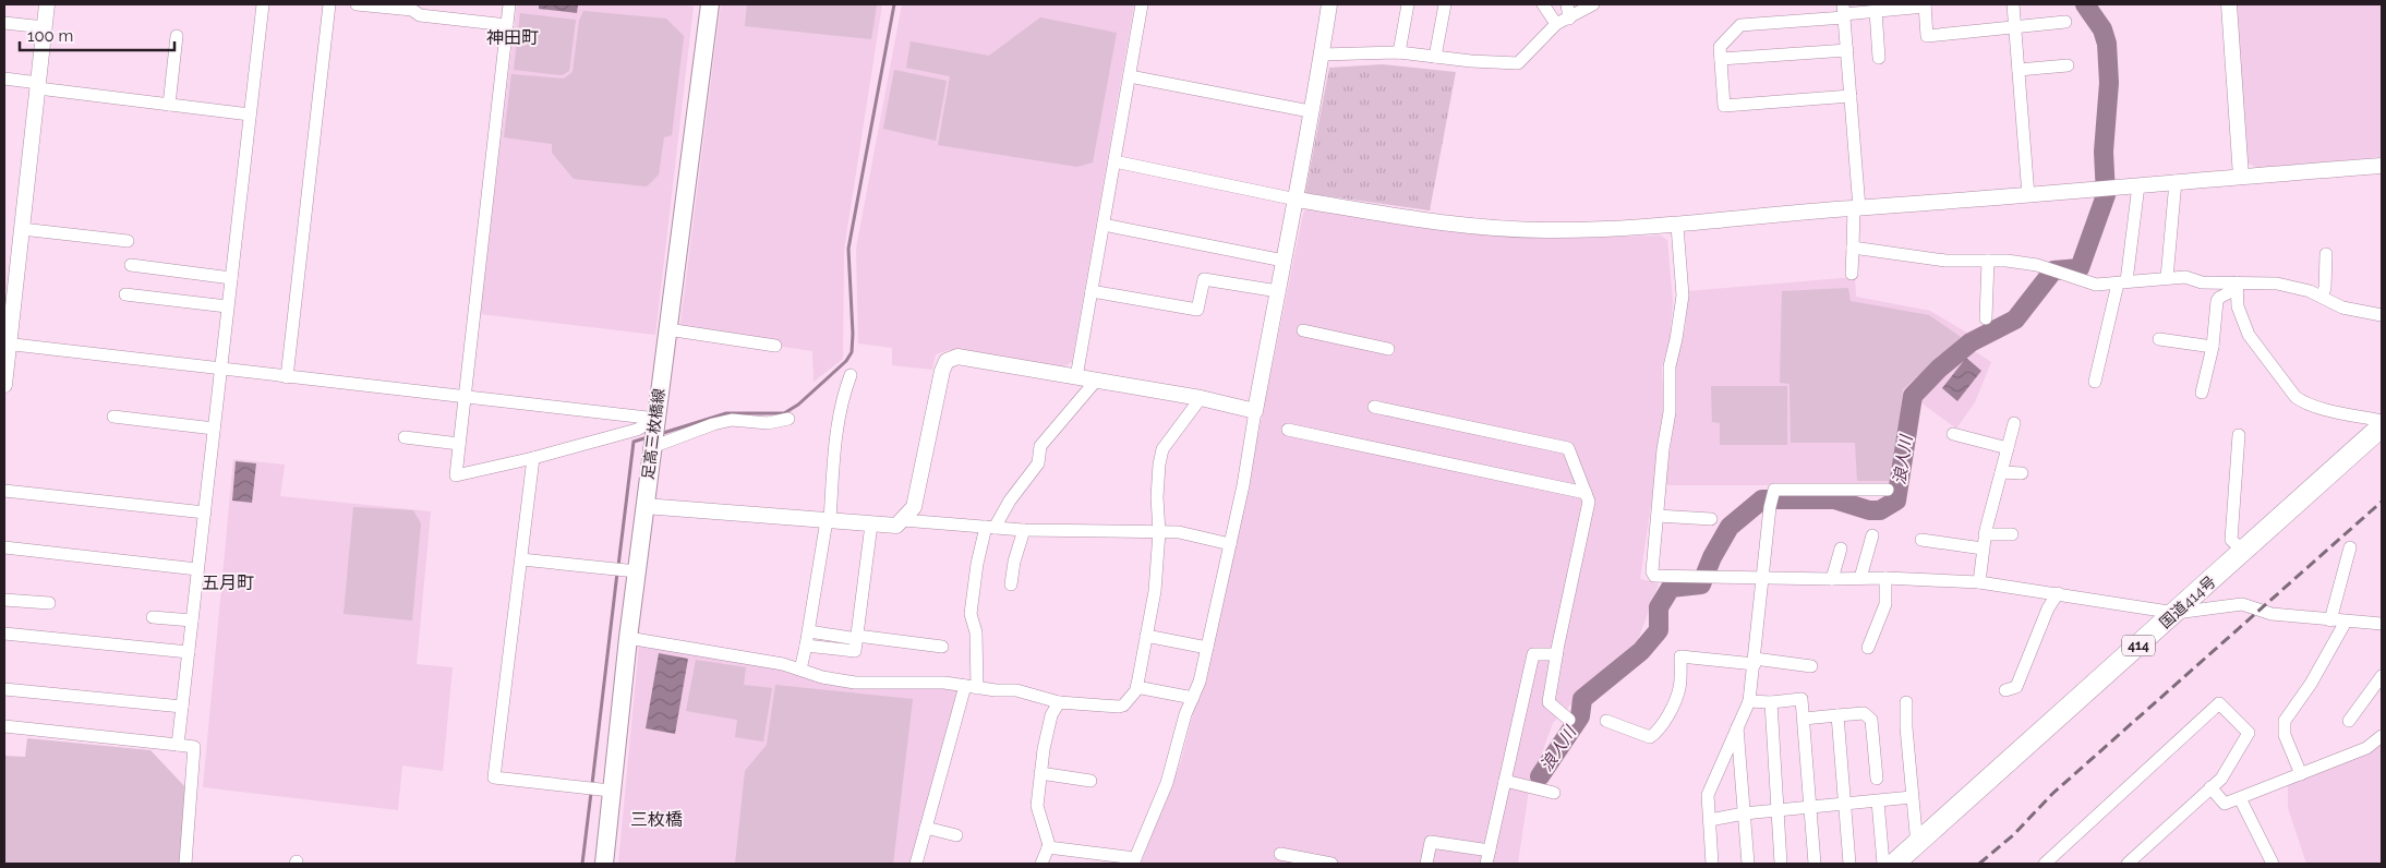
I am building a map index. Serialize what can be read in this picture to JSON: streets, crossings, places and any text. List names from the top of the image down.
{
  "streets": {
    "highway": ["国道414号", "414"],
    "main road": ["足高三枚橋線"]
  },
  "districts": ["神田町", "五月町", "三枚橋"],
  "water": ["浪人川"],
  "scale_bar": "100 m"
}
